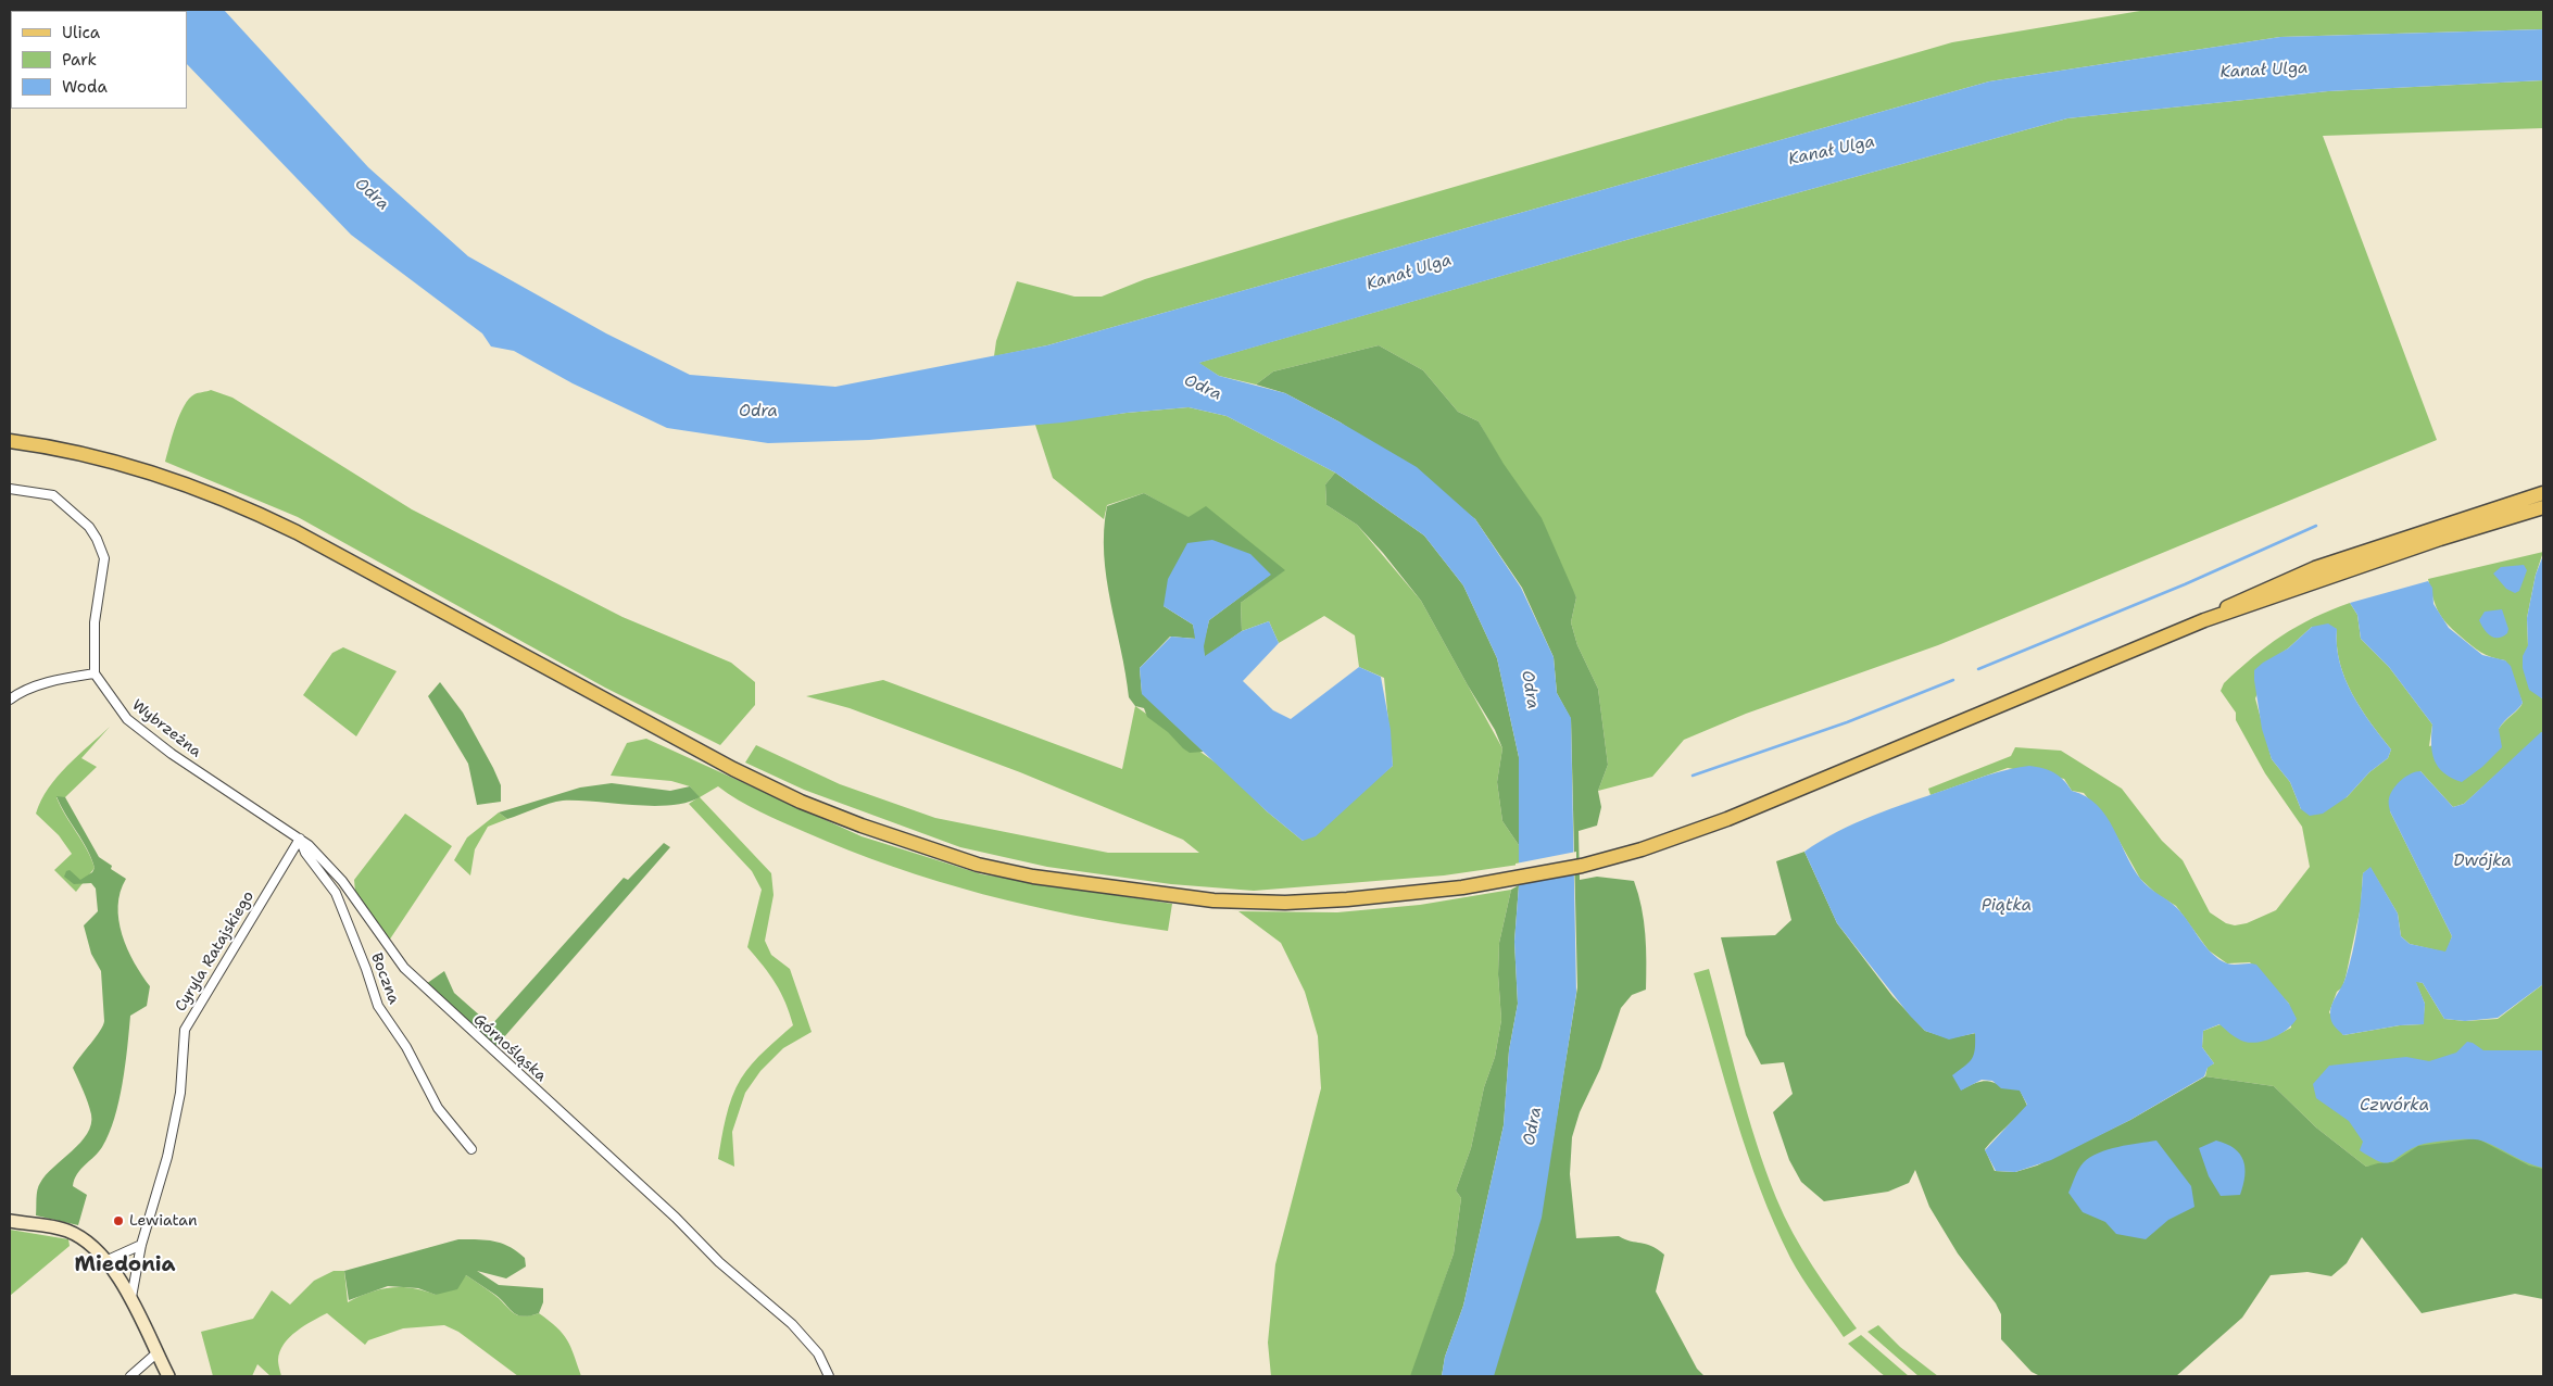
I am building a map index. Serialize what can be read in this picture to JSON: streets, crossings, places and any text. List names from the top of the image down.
{
  "streets": {
    "street": [
      "Wybrzeżna",
      "Cyryla Ratajskiego",
      "Boczna",
      "Górnośląska"
    ]
  },
  "crossings": [
    ["Wybrzeżna", "Cyryla Ratajskiego"],
    ["Wybrzeżna", "Boczna"],
    ["Wybrzeżna", "Górnośląska"],
    ["Cyryla Ratajskiego", "Boczna"],
    ["Cyryla Ratajskiego", "Górnośląska"],
    ["Boczna", "Górnośląska"]
  ],
  "districts": ["Miedonia"],
  "water": [
    "Kanał Ulga",
    "Odra",
    "Dwójka",
    "Piątka",
    "Czwórka"
  ],
  "places": ["Lewiatan"],
  "legend": ["Ulica", "Park", "Woda"]
}
